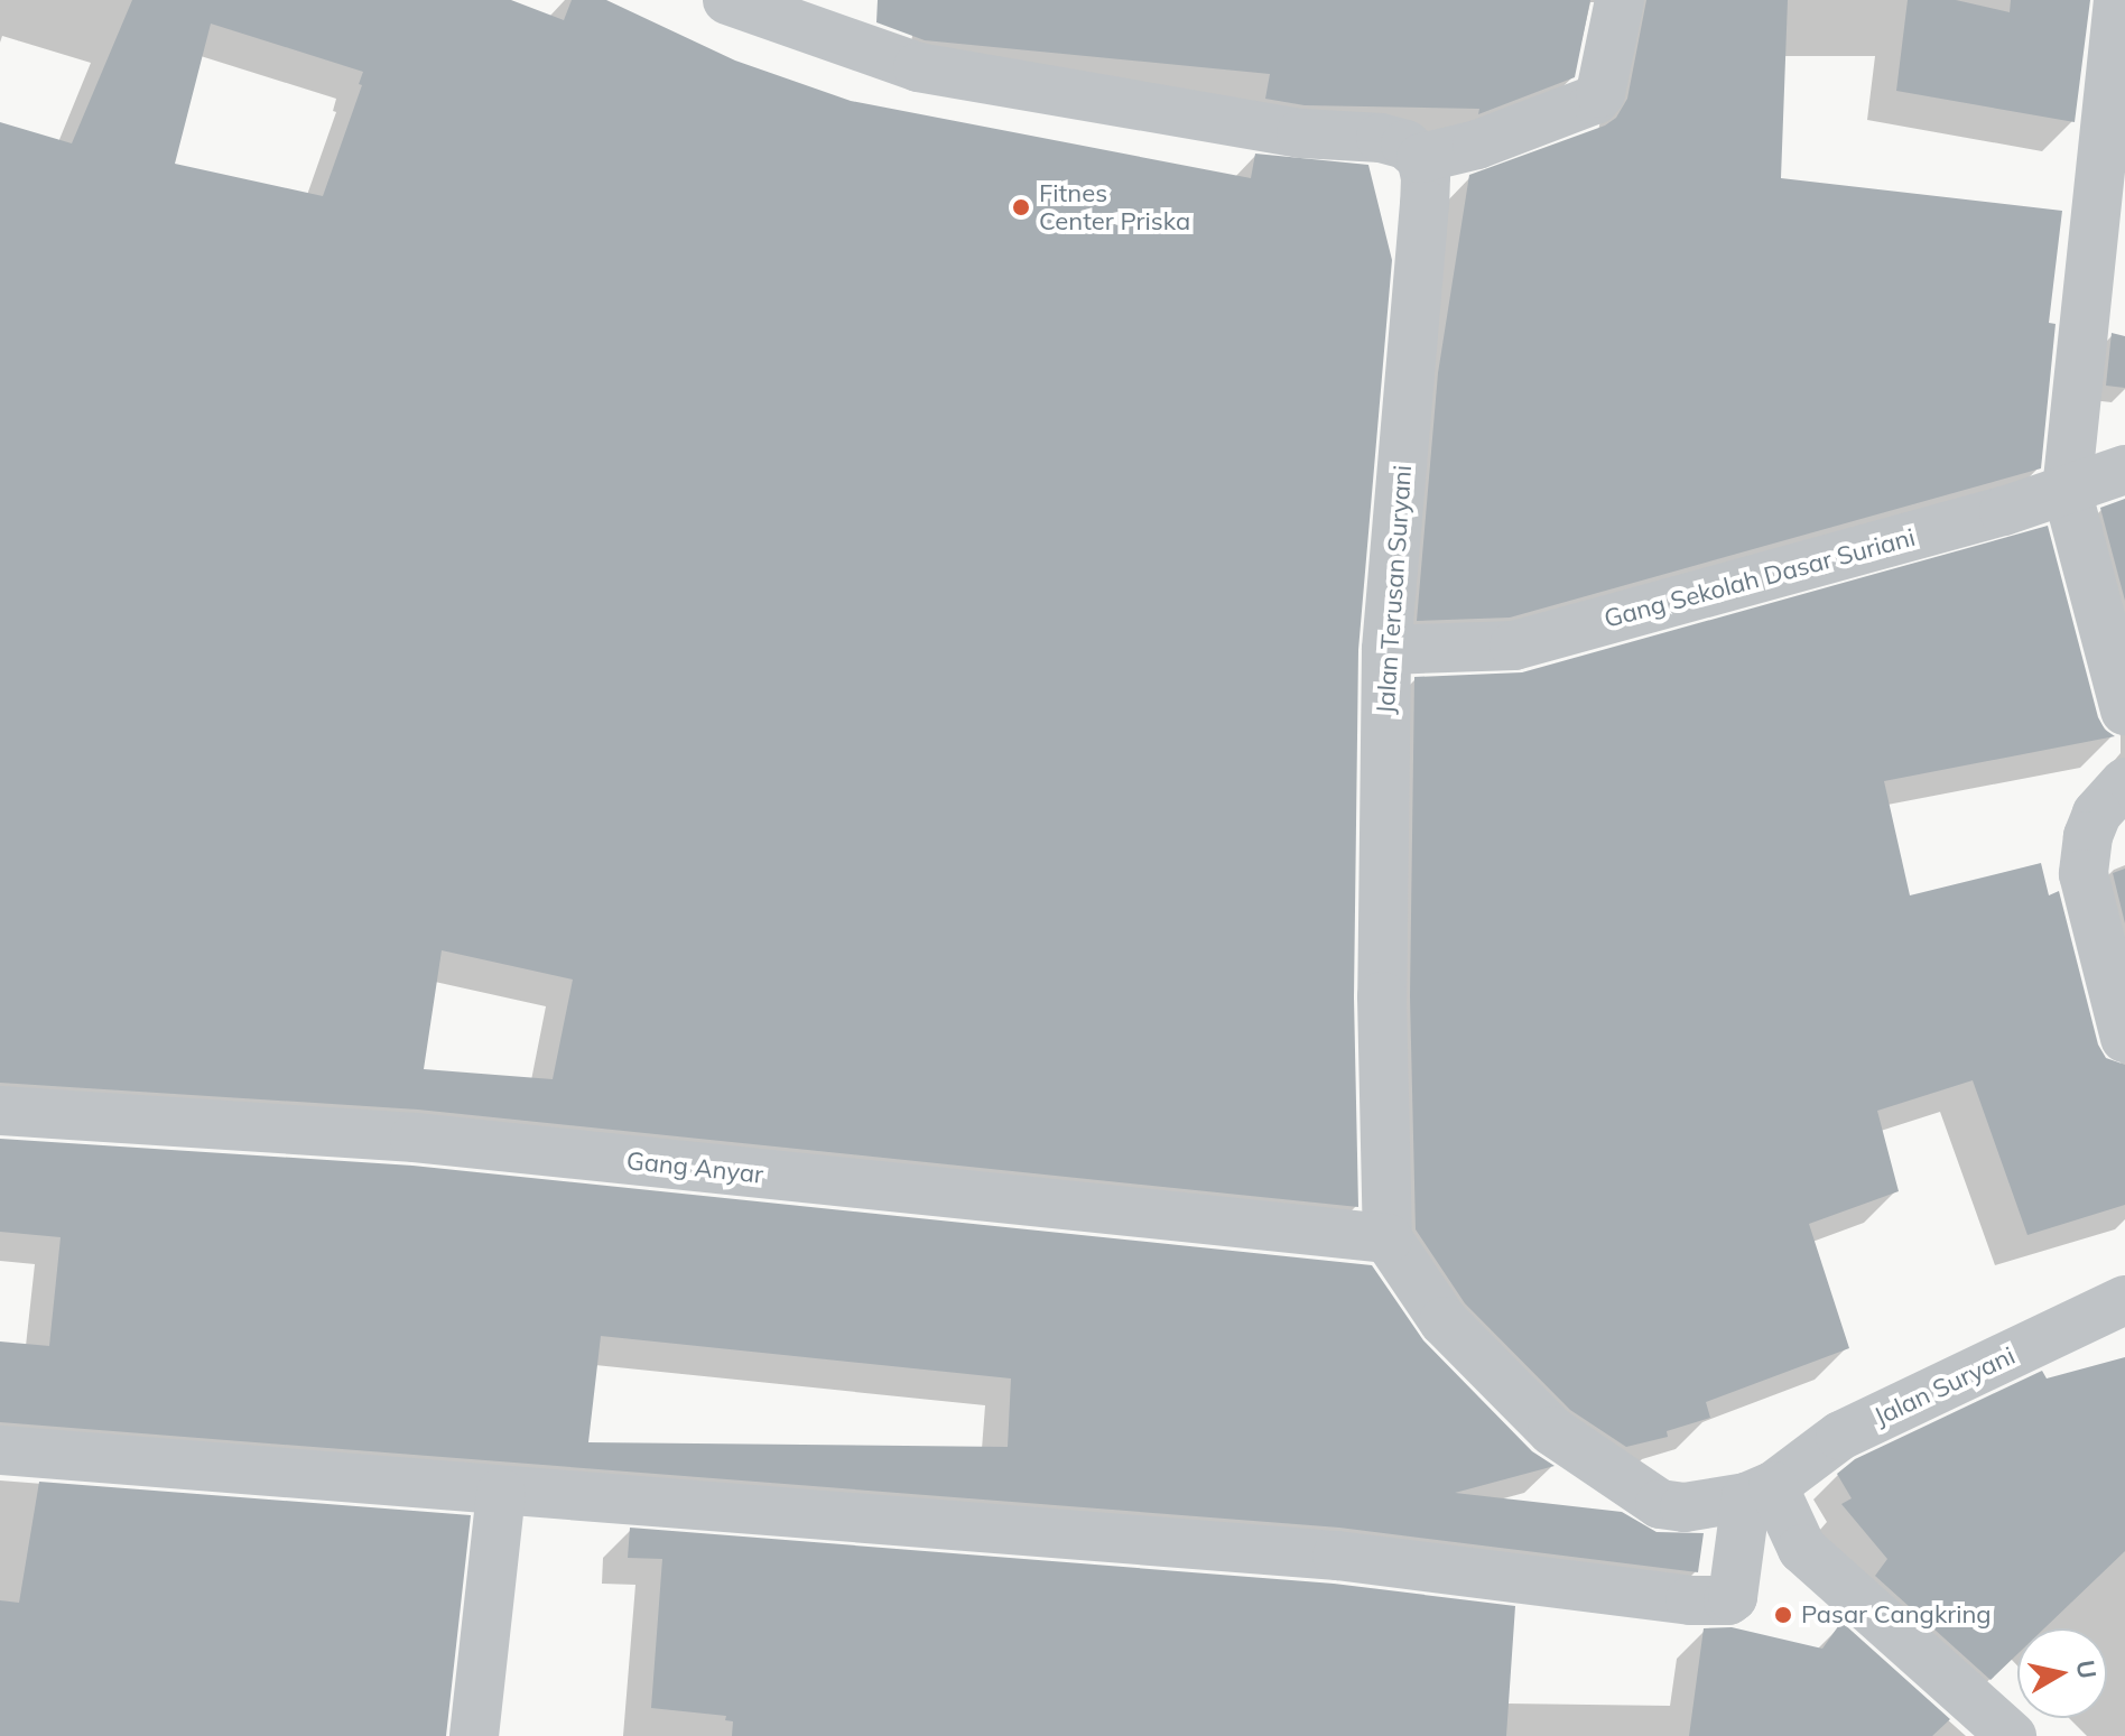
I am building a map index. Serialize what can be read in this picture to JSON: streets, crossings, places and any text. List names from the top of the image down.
{
  "streets": {
    "street": [
      "Gang Sekolah Dasar Suriani",
      "Jalan Terusan Suryani",
      "Gang Anyar",
      "Jalan Suryani"
    ]
  },
  "crossings": [
    ["Gang Sekolah Dasar Suriani", "Jalan Terusan Suryani"],
    ["Jalan Terusan Suryani", "Gang Anyar"]
  ],
  "places": ["Fitnes Center Priska", "Pasar Cangkring"],
  "north": "right"
}
